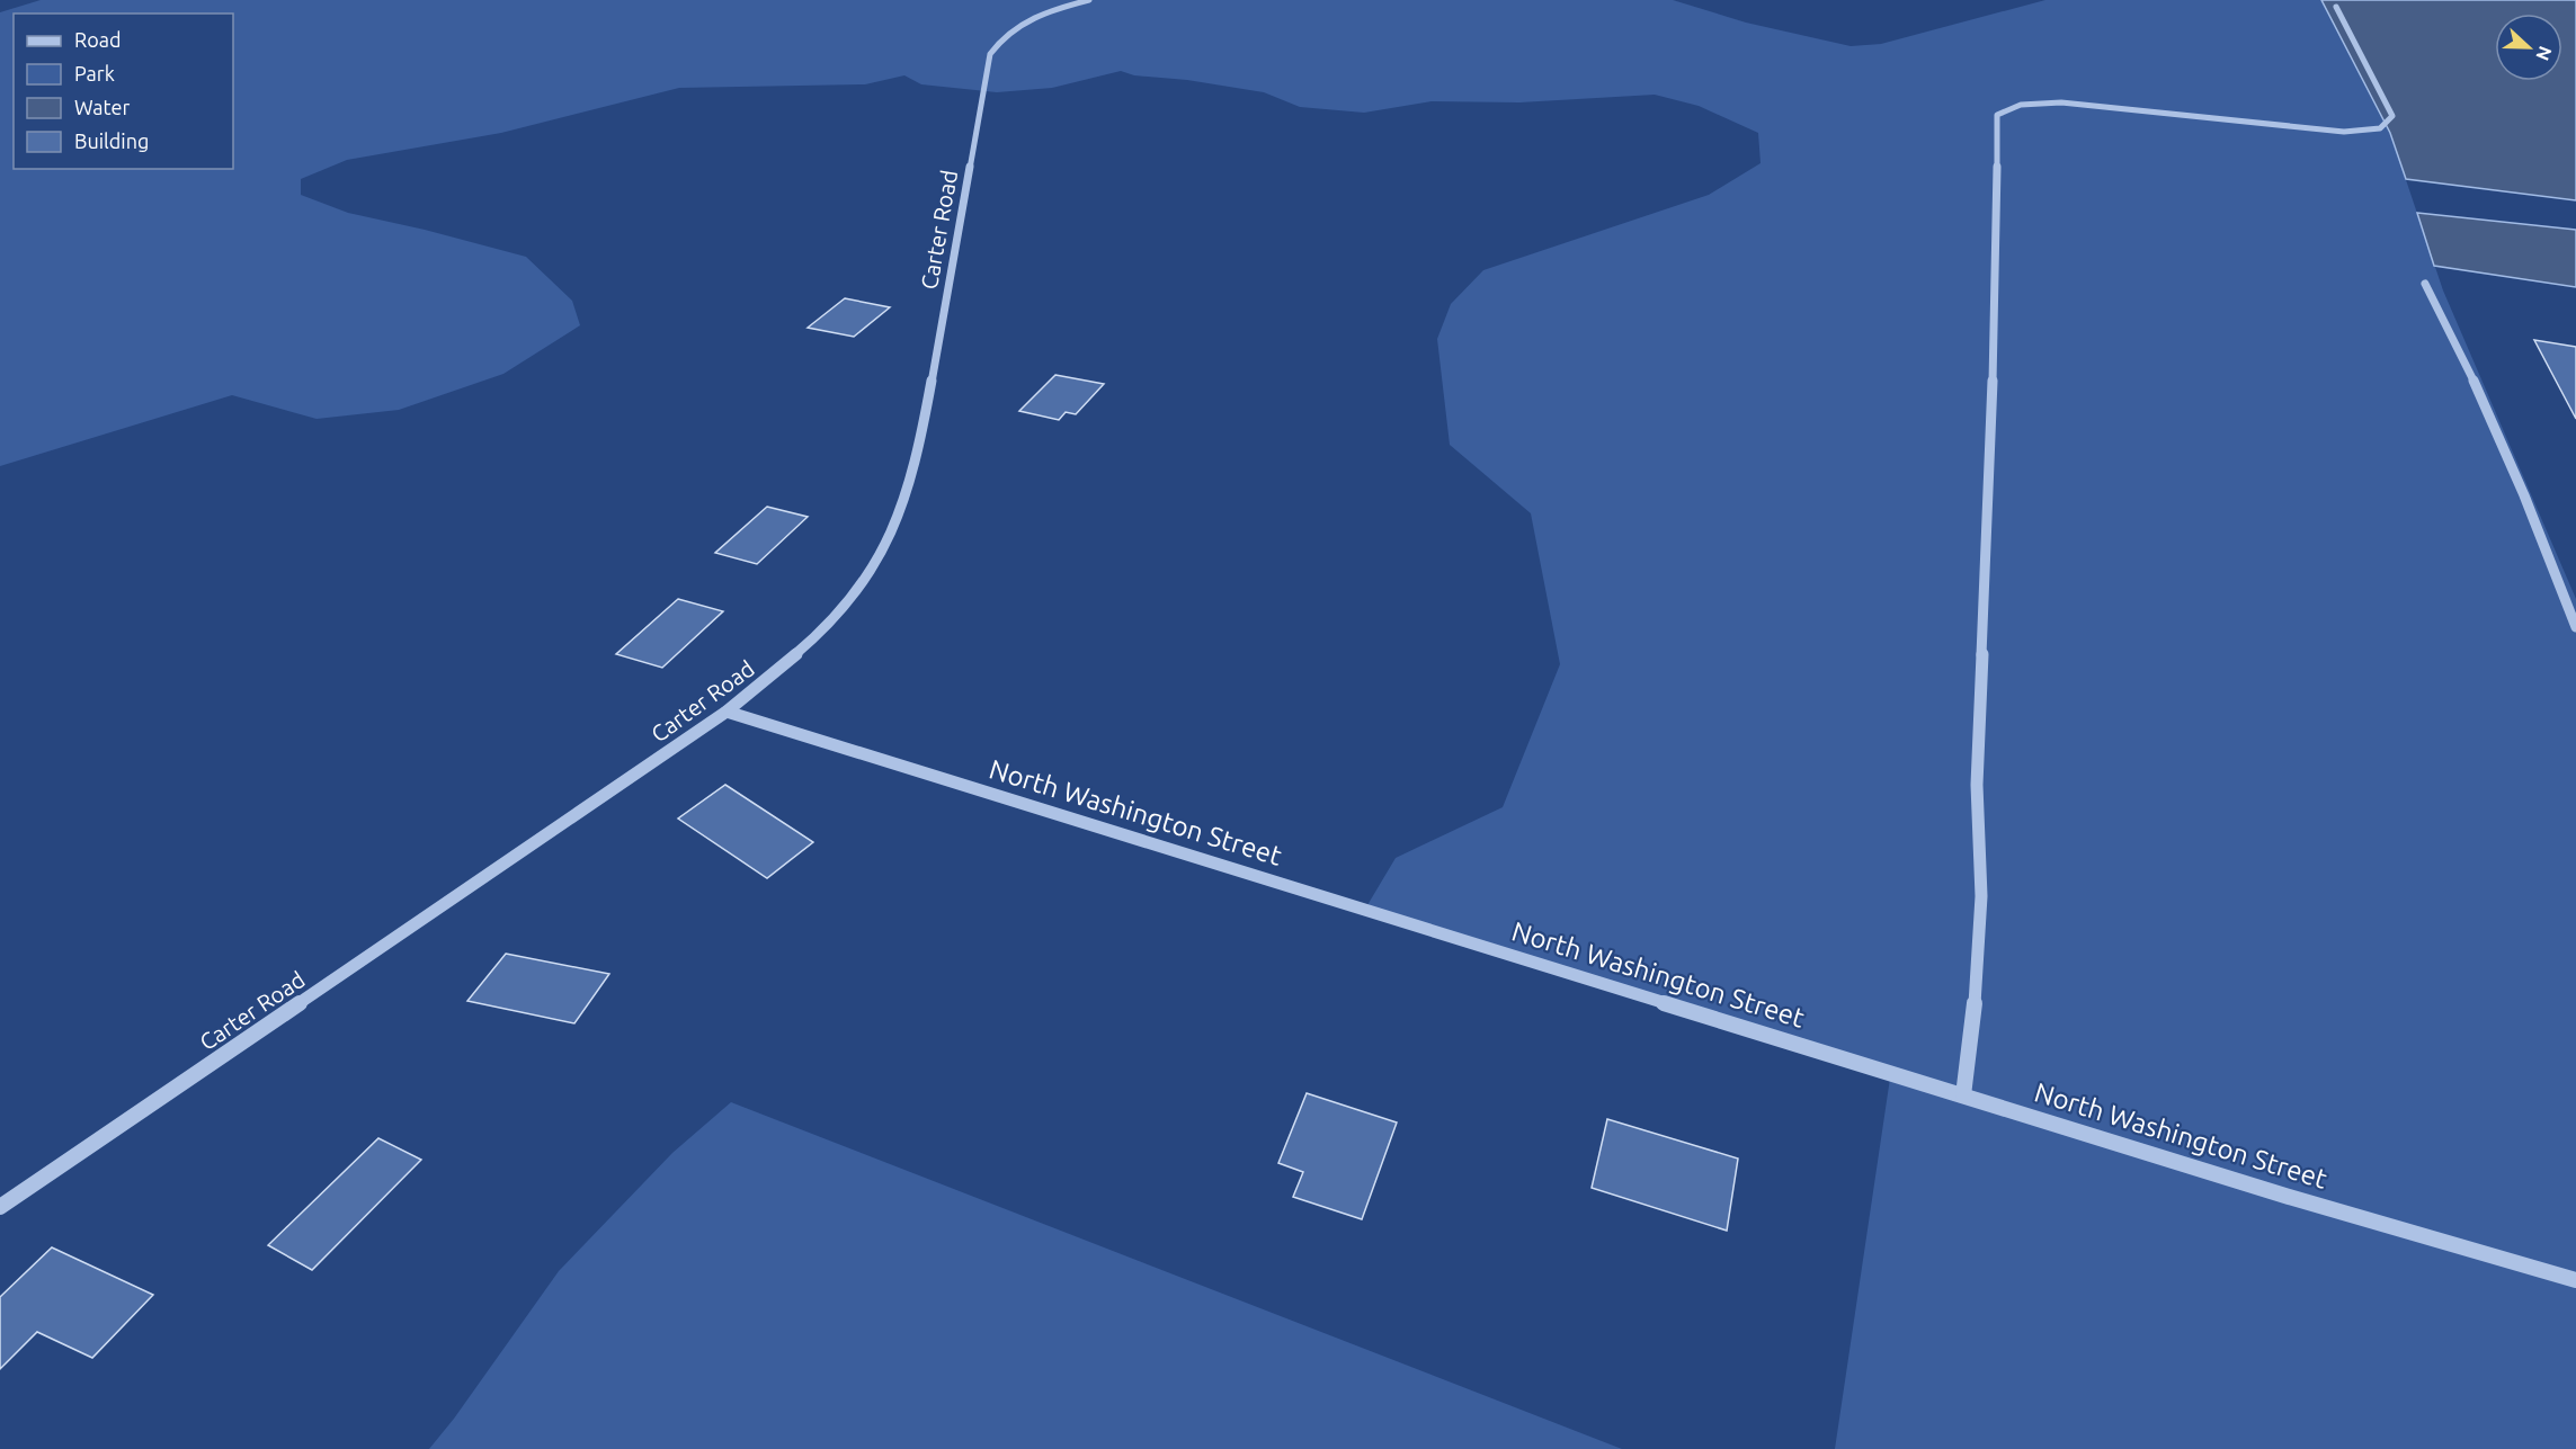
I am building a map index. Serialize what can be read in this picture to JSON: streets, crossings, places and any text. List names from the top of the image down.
{
  "streets": {
    "street": ["Carter Road", "North Washington Street"]
  },
  "crossings": [
    ["Carter Road", "North Washington Street"]
  ],
  "legend": [
    "Road",
    "Park",
    "Water",
    "Building"
  ],
  "north": "right"
}
